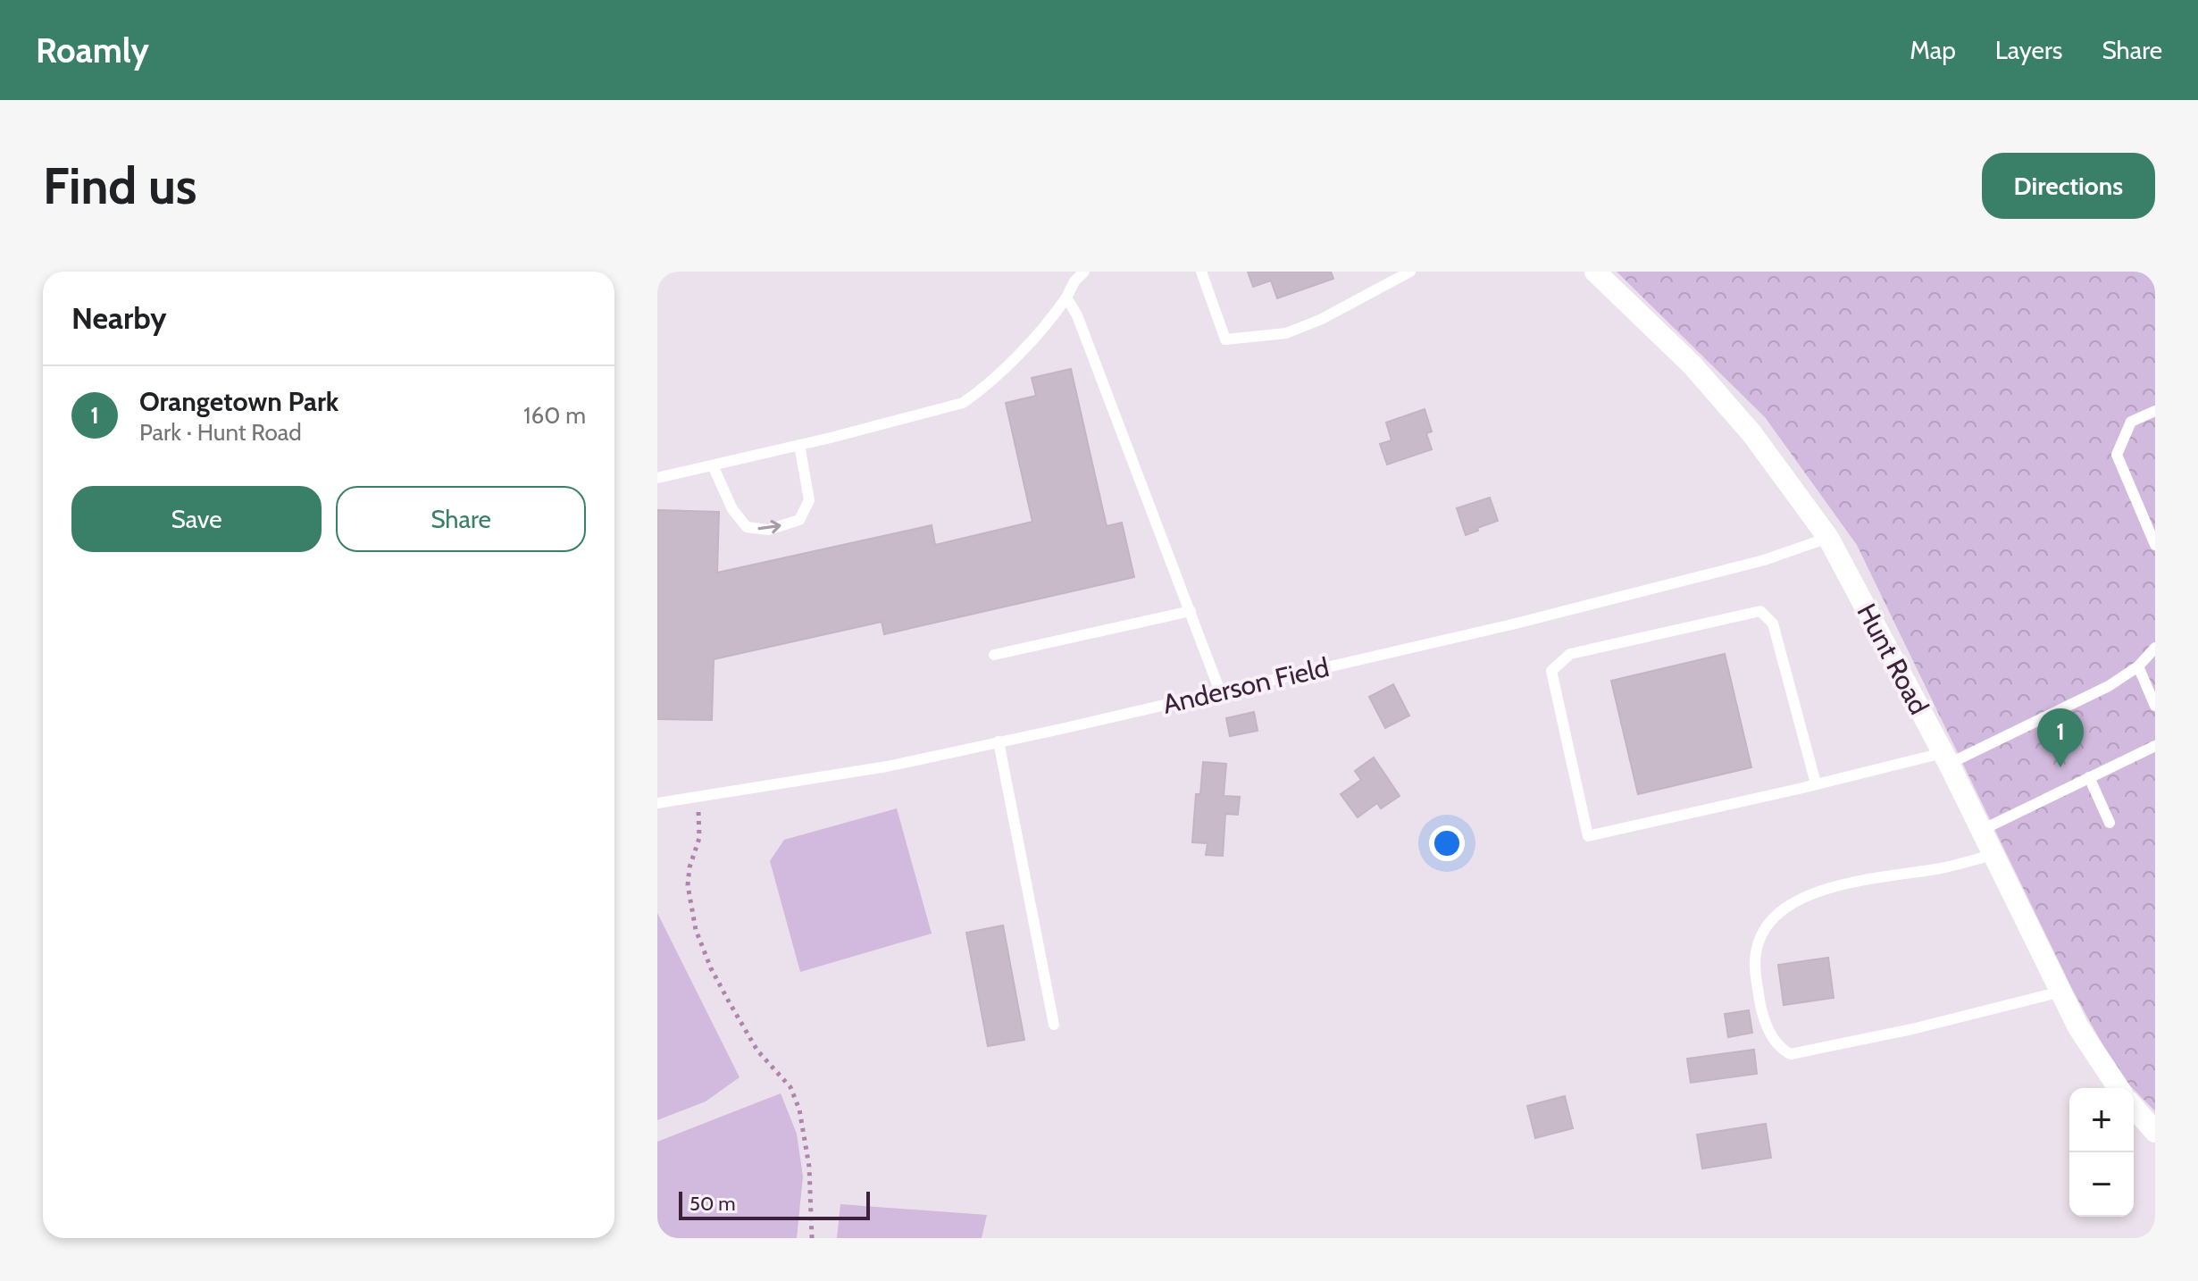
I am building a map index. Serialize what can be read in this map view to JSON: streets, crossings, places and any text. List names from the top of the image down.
{
  "streets": {
    "street": ["Hunt Road"],
    "lane": ["Anderson Field"]
  },
  "crossings": [
    ["Hunt Road", "Anderson Field"]
  ],
  "scale_bar": "50 m",
  "page": {
    "header": "Roamly",
    "nav": ["Map", "Layers", "Share"],
    "buttons": [
      "Directions",
      ["Save", "Share"]
    ],
    "title": "Find us",
    "heading": "Nearby",
    "list": [
      {
        "mark": "1",
        "name": "Orangetown Park",
        "note": "Park · Hunt Road",
        "value": "160 m"
      }
    ],
    "pins": "1",
    "map_buttons": ["+", "−"],
    "scale": "50 m"
  }
}
